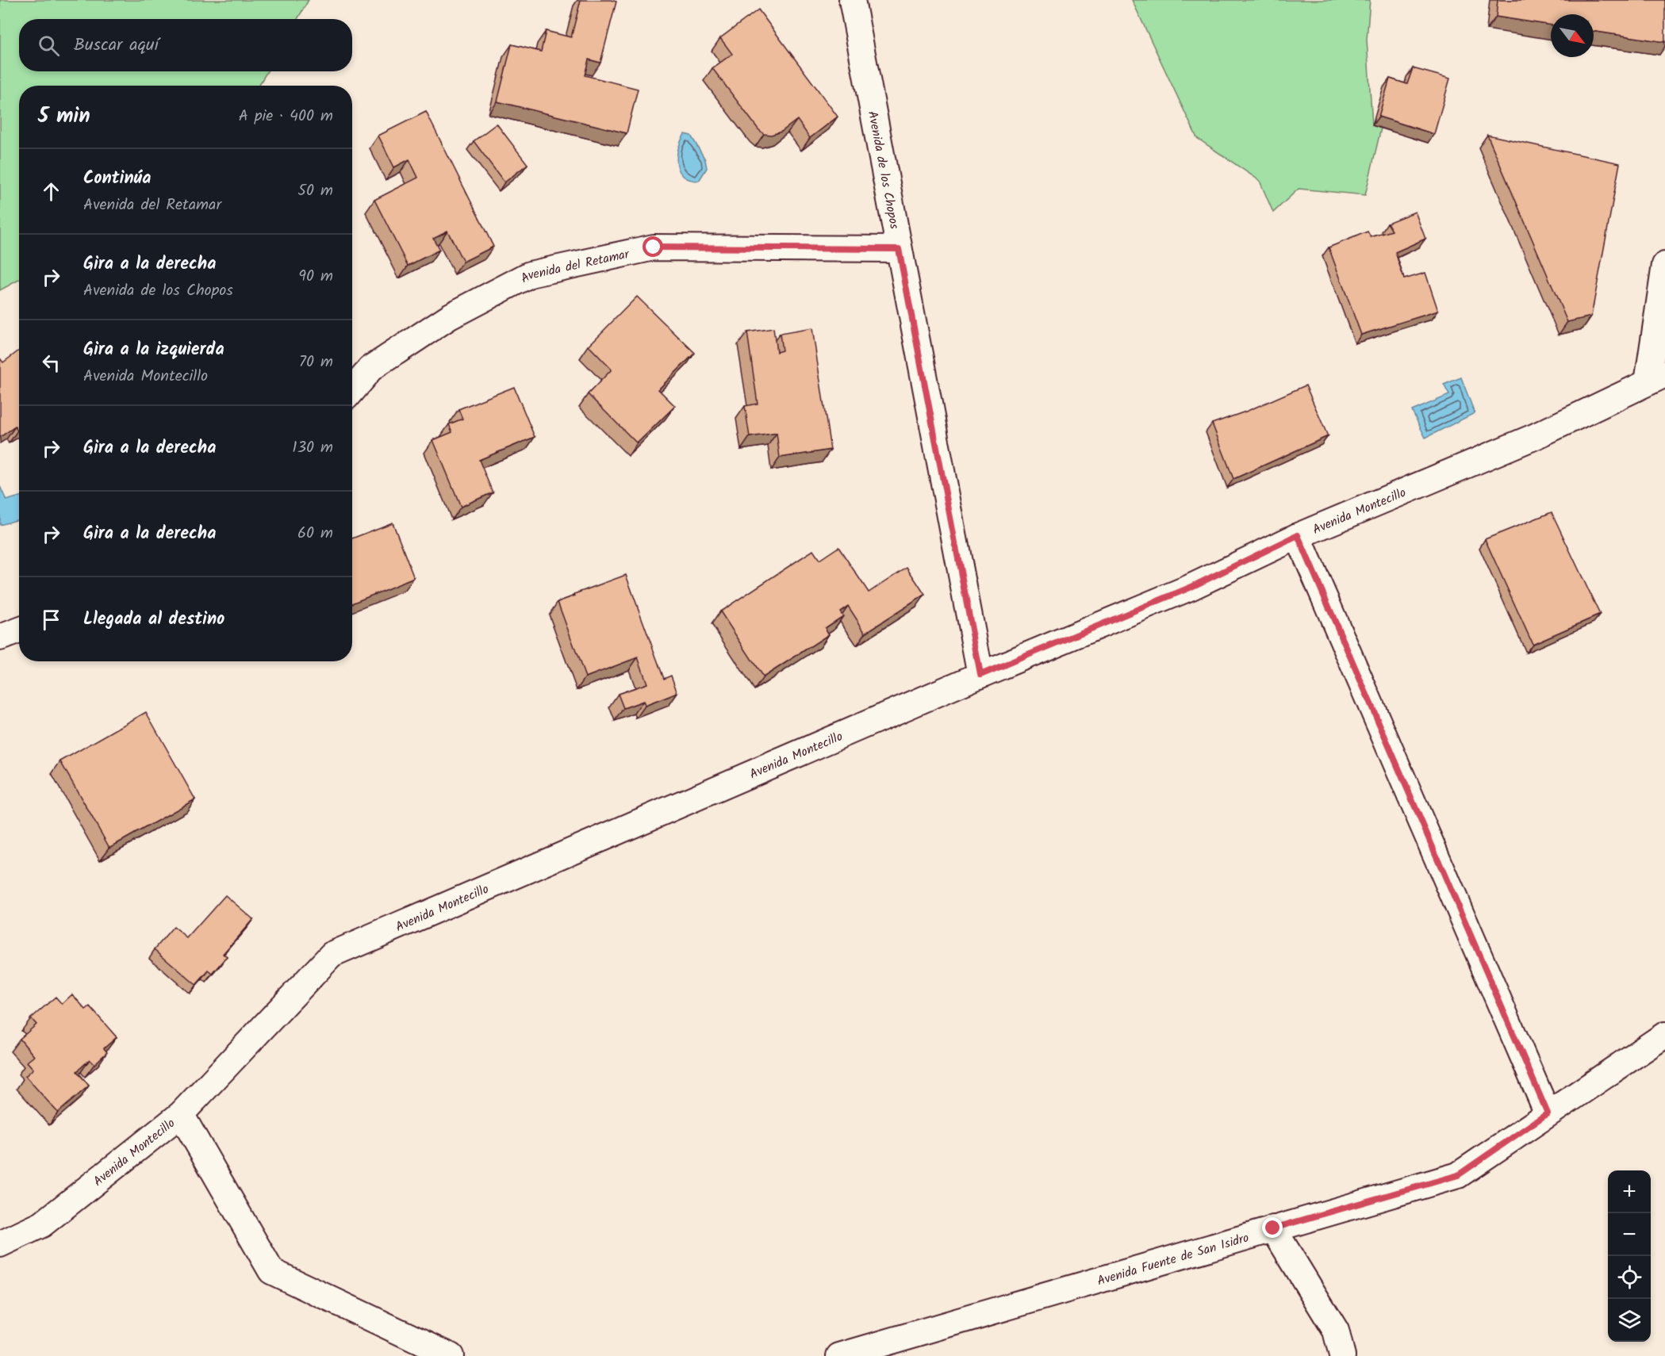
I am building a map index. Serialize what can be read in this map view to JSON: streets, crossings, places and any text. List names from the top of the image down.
{
  "streets": {
    "street": [
      "Avenida de los Chopos",
      "Avenida del Retamar",
      "Avenida Montecillo",
      "Avenida Fuente de San Isidro"
    ]
  },
  "crossings": [
    ["Avenida de los Chopos", "Avenida del Retamar"],
    ["Avenida de los Chopos", "Avenida Montecillo"]
  ],
  "north": "bottom right",
  "page": {
    "search": "Buscar aquí",
    "heading": ["5 min", "A pie · 400 m"],
    "list": [
      ["Continúa", "Avenida del Retamar", "50 m"],
      ["Gira a la derecha", "Avenida de los Chopos", "90 m"],
      ["Gira a la izquierda", "Avenida Montecillo", "70 m"],
      ["Gira a la derecha", "130 m"],
      ["Gira a la derecha", "60 m"],
      "Llegada al destino"
    ],
    "map_buttons": ["+", "−"]
  }
}
